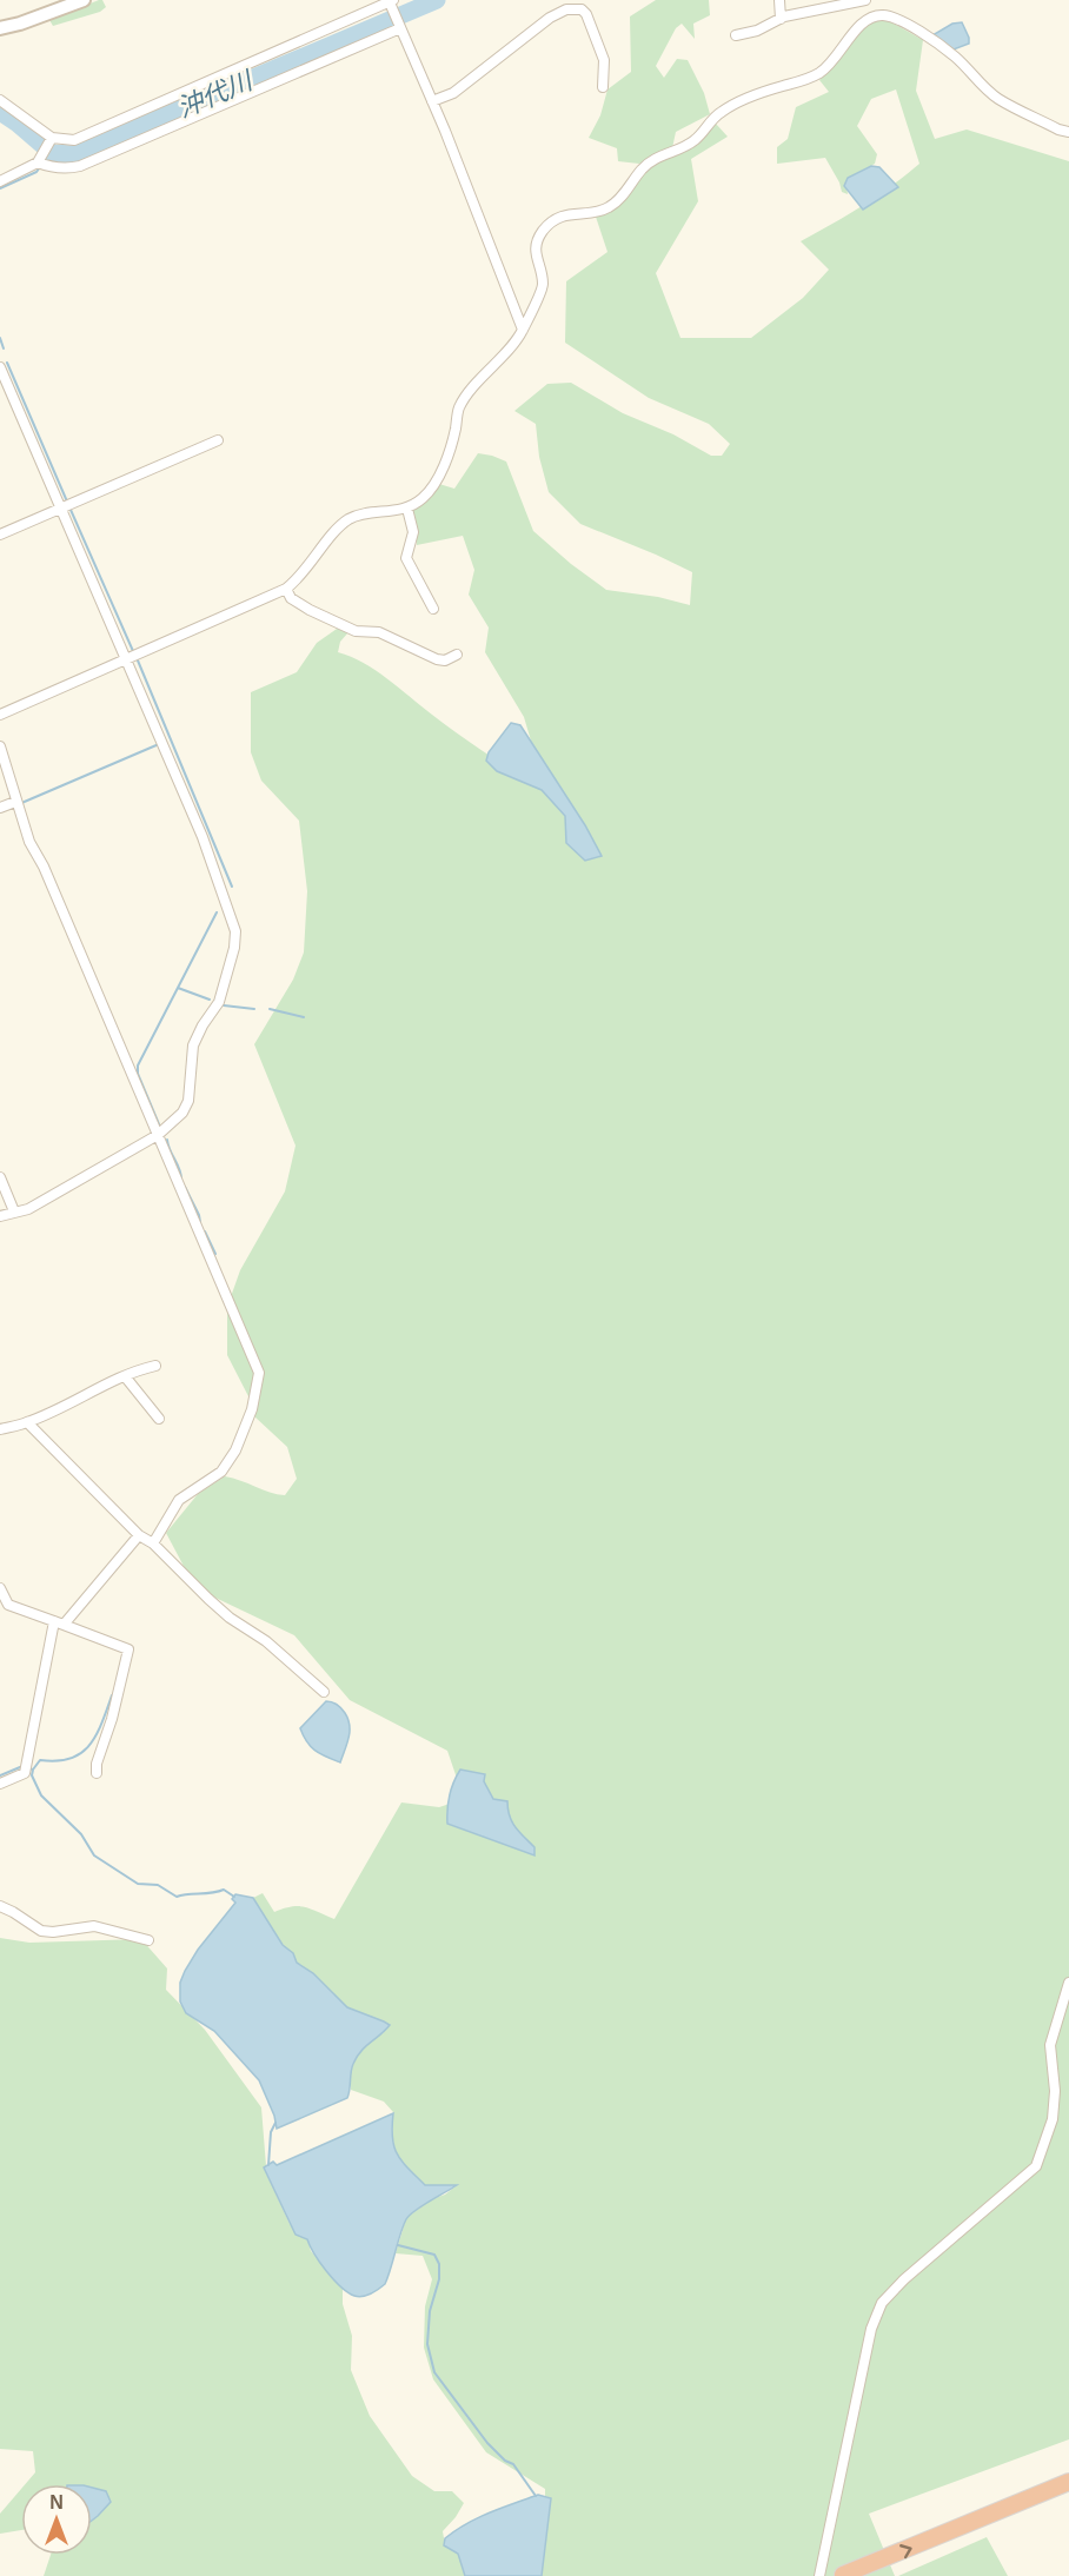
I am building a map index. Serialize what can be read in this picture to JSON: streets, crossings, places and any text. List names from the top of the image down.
{
  "water": ["沖代川"],
  "north": "top"
}
